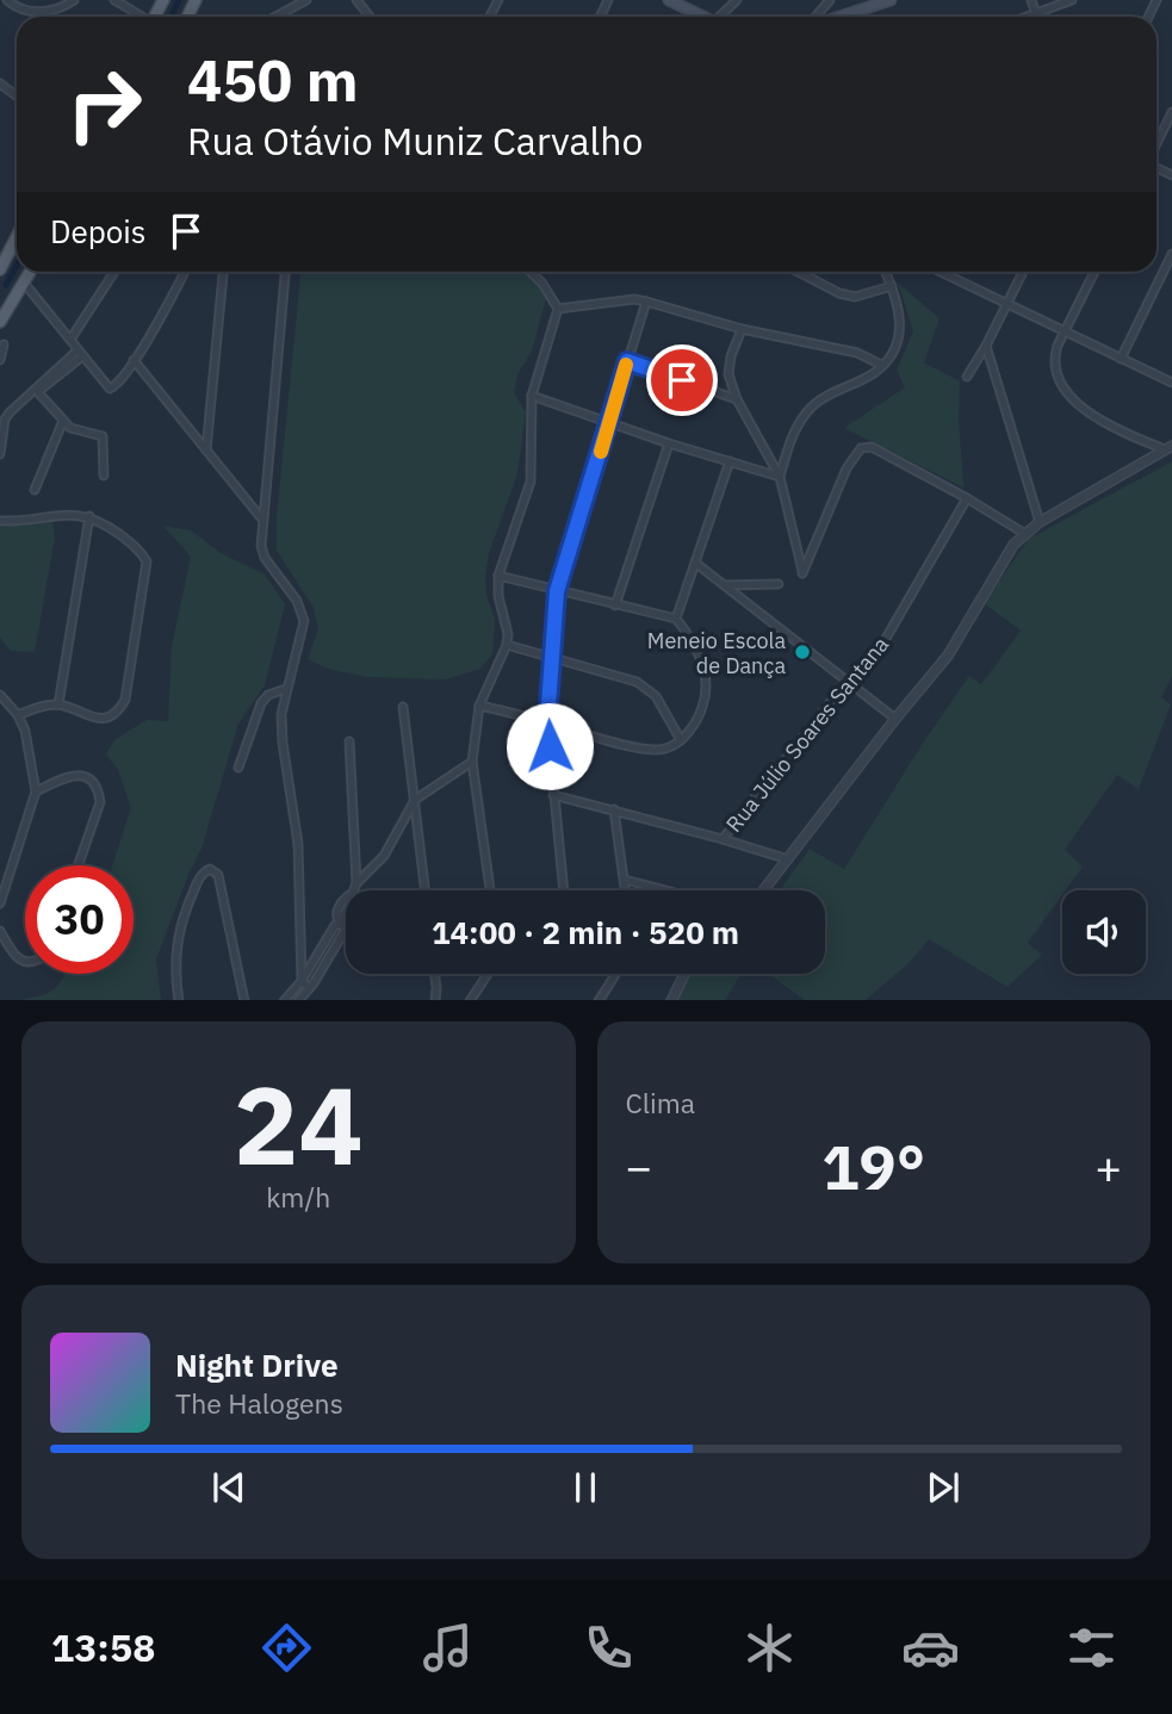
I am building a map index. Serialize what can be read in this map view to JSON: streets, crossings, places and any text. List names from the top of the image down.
{
  "streets": {
    "street": ["Rua Júlio Soares Santana"]
  },
  "places": ["Meneio Escola de Dança"],
  "page": {
    "turn": ["450 m", "Rua Otávio Muniz Carvalho"],
    "then": "Depois",
    "limit": "30",
    "trip": "14:00 · 2 min · 520 m",
    "tile": [
      ["24", "km/h"],
      "Clima"
    ],
    "heat": ["−", "19°", "+"],
    "song": ["Night Drive", "The Halogens"],
    "tabs": "13:58"
  }
}
